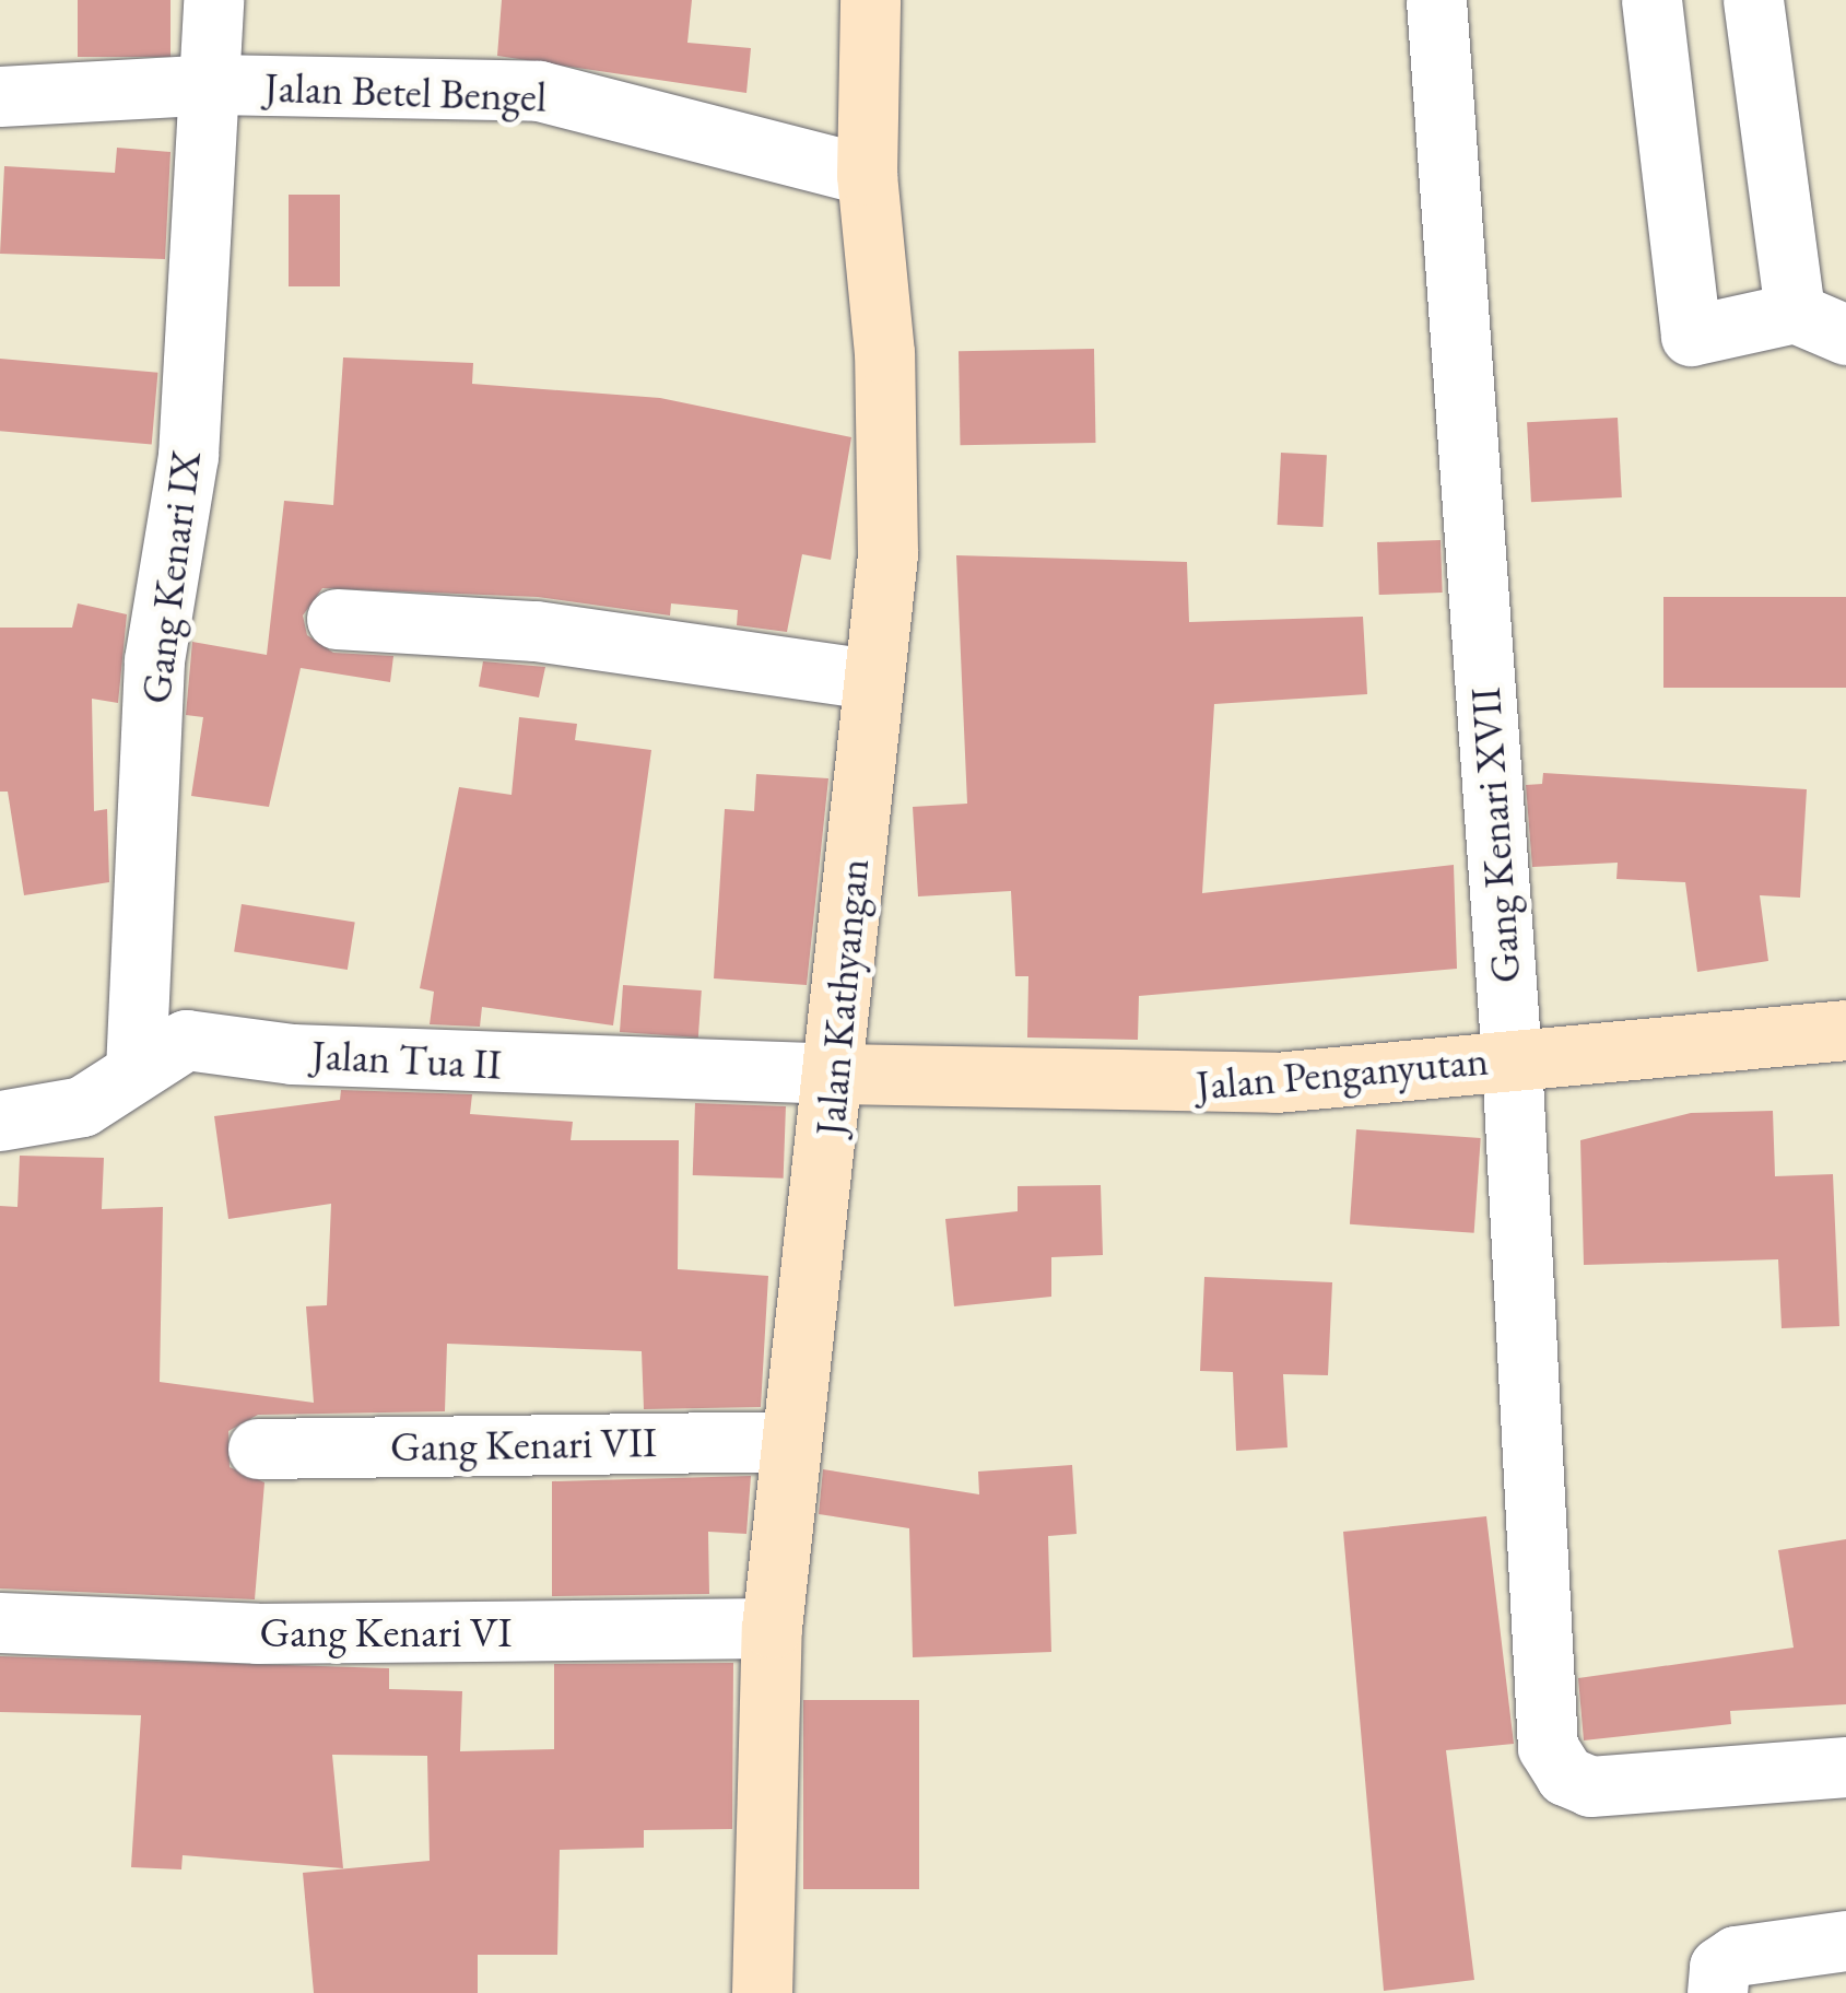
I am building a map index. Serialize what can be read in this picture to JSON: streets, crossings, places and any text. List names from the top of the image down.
{
  "streets": {
    "street": [
      "Jalan Betel Bengel",
      "Gang Kenari IX",
      "Gang Kenari XVII",
      "Jalan Kathyangan",
      "Jalan Tua II",
      "Jalan Penganyutan",
      "Gang Kenari VII",
      "Gang Kenari VI"
    ]
  },
  "crossings": [
    ["Jalan Betel Bengel", "Gang Kenari IX"],
    ["Jalan Betel Bengel", "Jalan Kathyangan"],
    ["Gang Kenari IX", "Jalan Tua II"],
    ["Gang Kenari XVII", "Jalan Penganyutan"],
    ["Jalan Kathyangan", "Jalan Tua II"],
    ["Jalan Kathyangan", "Jalan Penganyutan"],
    ["Jalan Kathyangan", "Gang Kenari VII"],
    ["Jalan Kathyangan", "Gang Kenari VI"],
    ["Jalan Tua II", "Jalan Penganyutan"]
  ]
}
